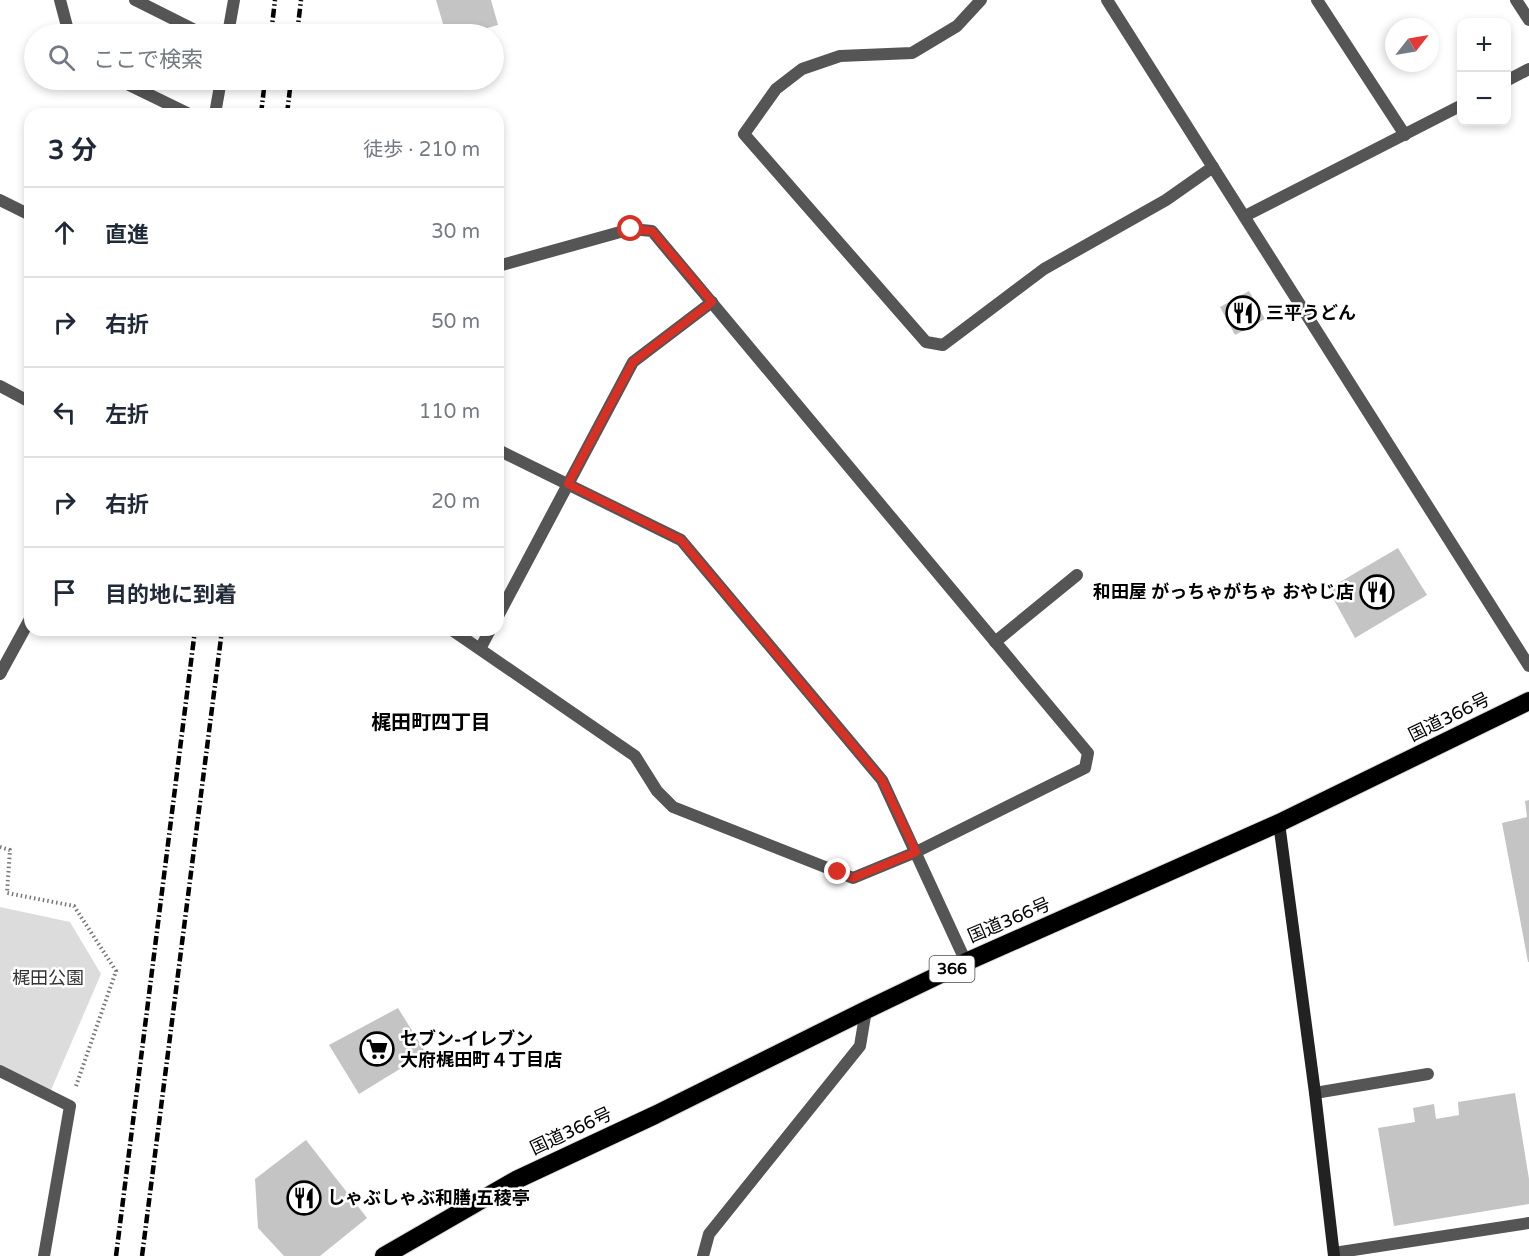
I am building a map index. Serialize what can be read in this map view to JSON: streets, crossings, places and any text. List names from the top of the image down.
{
  "streets": {
    "highway": ["国道366号", "366"]
  },
  "districts": ["梶田町四丁目"],
  "parks": ["梶田公園"],
  "places": {
    "restaurant": ["三平うどん", "和田屋 がっちゃがちゃ おやじ店", "しゃぶしゃぶ和膳 五稜亭"],
    "supermarket": ["セブン-イレブン 大府梶田町４丁目店"]
  },
  "north": "top right",
  "page": {
    "map_buttons": ["+", "−"],
    "search": "ここで検索",
    "heading": ["3 分", "徒歩 · 210 m"],
    "list": [
      ["直進", "30 m"],
      ["右折", "50 m"],
      ["左折", "110 m"],
      ["右折", "20 m"],
      "目的地に到着"
    ]
  }
}
